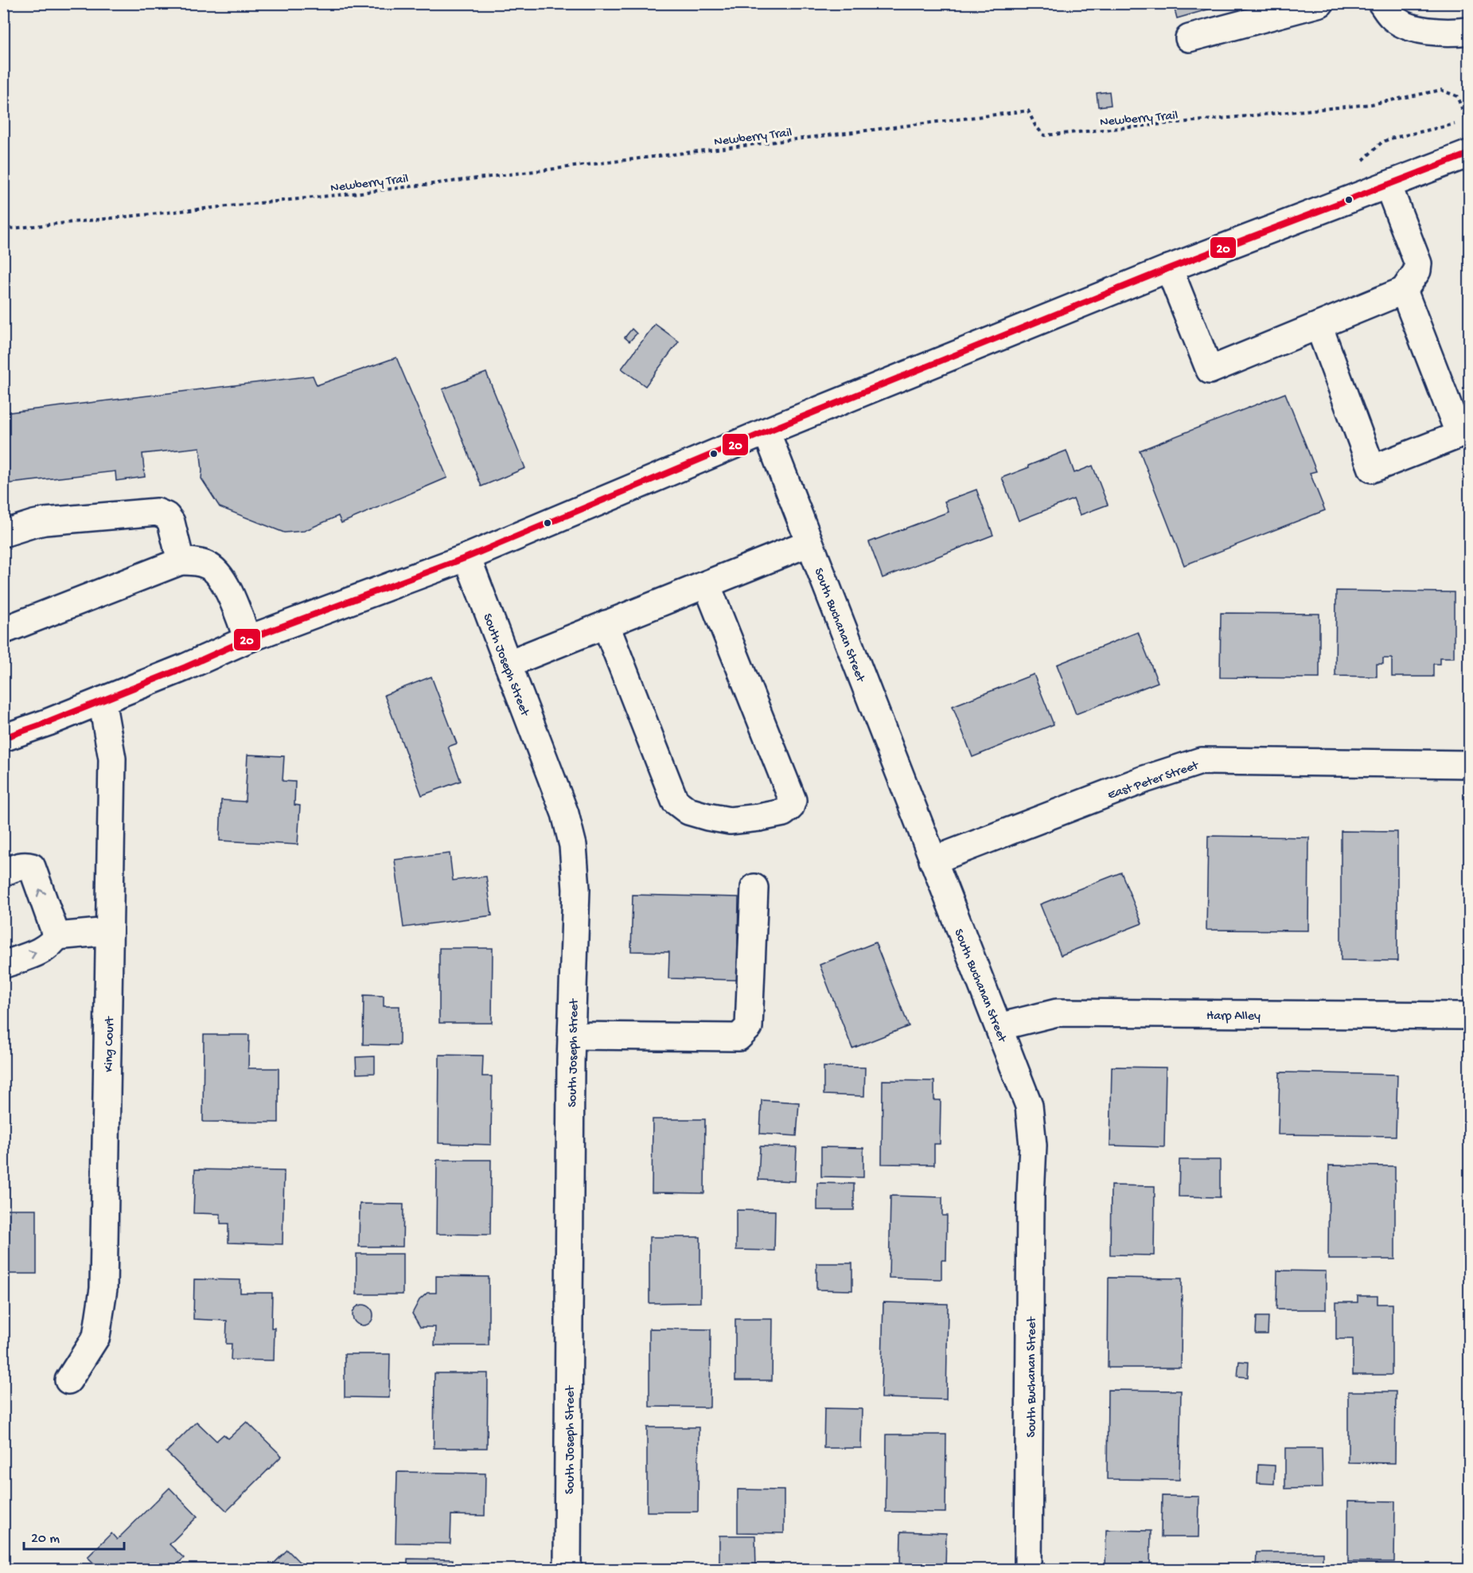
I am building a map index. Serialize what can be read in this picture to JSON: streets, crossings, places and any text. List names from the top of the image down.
{
  "streets": {
    "street": [
      "South Buchanan Street",
      "South Joseph Street",
      "East Peter Street",
      "Harp Alley",
      "King Court"
    ],
    "path": ["Newberry Trail"]
  },
  "crossings": [
    ["South Buchanan Street", "East Peter Street"],
    ["South Buchanan Street", "Harp Alley"]
  ],
  "lines": ["transit line 20"],
  "scale_bar": "20 m"
}
